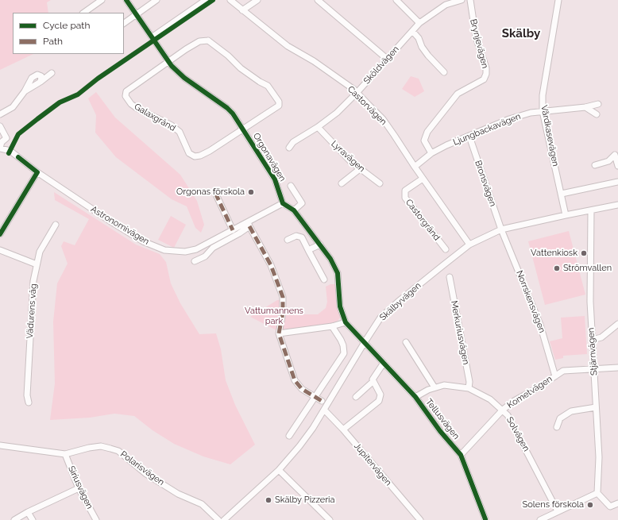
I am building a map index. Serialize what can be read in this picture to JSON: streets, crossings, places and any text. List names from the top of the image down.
{
  "streets": {
    "street": [
      "Brynjevägen",
      "Sköldvägen",
      "Castorvägen",
      "Galaxgränd",
      "Ljungbackavägen",
      "Vårdkasevägen",
      "Lyravägen",
      "Orgonavägen",
      "Bronsvägen",
      "Castorgränd",
      "Astronomivägen",
      "Skälbyvägen",
      "Norrskensvägen",
      "Vädurens väg",
      "Merkuriusvägen",
      "Stjärnvägen",
      "Kometvägen",
      "Tellusvägen",
      "Solvägen",
      "Jupitervägen",
      "Polarisvägen",
      "Siriusvägen"
    ]
  },
  "crossings": [
    ["Brynjevägen", "Ljungbackavägen"],
    ["Sköldvägen", "Castorvägen"],
    ["Sköldvägen", "Lyravägen"],
    ["Castorvägen", "Ljungbackavägen"],
    ["Castorvägen", "Castorgränd"],
    ["Castorvägen", "Skälbyvägen"],
    ["Galaxgränd", "Orgonavägen"],
    ["Ljungbackavägen", "Vårdkasevägen"],
    ["Ljungbackavägen", "Bronsvägen"],
    ["Vårdkasevägen", "Skälbyvägen"],
    ["Orgonavägen", "Astronomivägen"],
    ["Bronsvägen", "Skälbyvägen"],
    ["Bronsvägen", "Norrskensvägen"],
    ["Skälbyvägen", "Norrskensvägen"],
    ["Skälbyvägen", "Stjärnvägen"],
    ["Skälbyvägen", "Tellusvägen"],
    ["Skälbyvägen", "Jupitervägen"],
    ["Norrskensvägen", "Kometvägen"],
    ["Merkuriusvägen", "Solvägen"],
    ["Stjärnvägen", "Kometvägen"],
    ["Kometvägen", "Tellusvägen"],
    ["Kometvägen", "Solvägen"],
    ["Tellusvägen", "Solvägen"],
    ["Polarisvägen", "Siriusvägen"]
  ],
  "districts": ["Skälby"],
  "parks": ["Vattumannens park"],
  "places": [
    "Orgonas förskola",
    "Vattenkiosk",
    "Strömvallen",
    "Skälby Pizzeria",
    "Solens förskola"
  ],
  "legend": ["Cycle path", "Path"]
}
